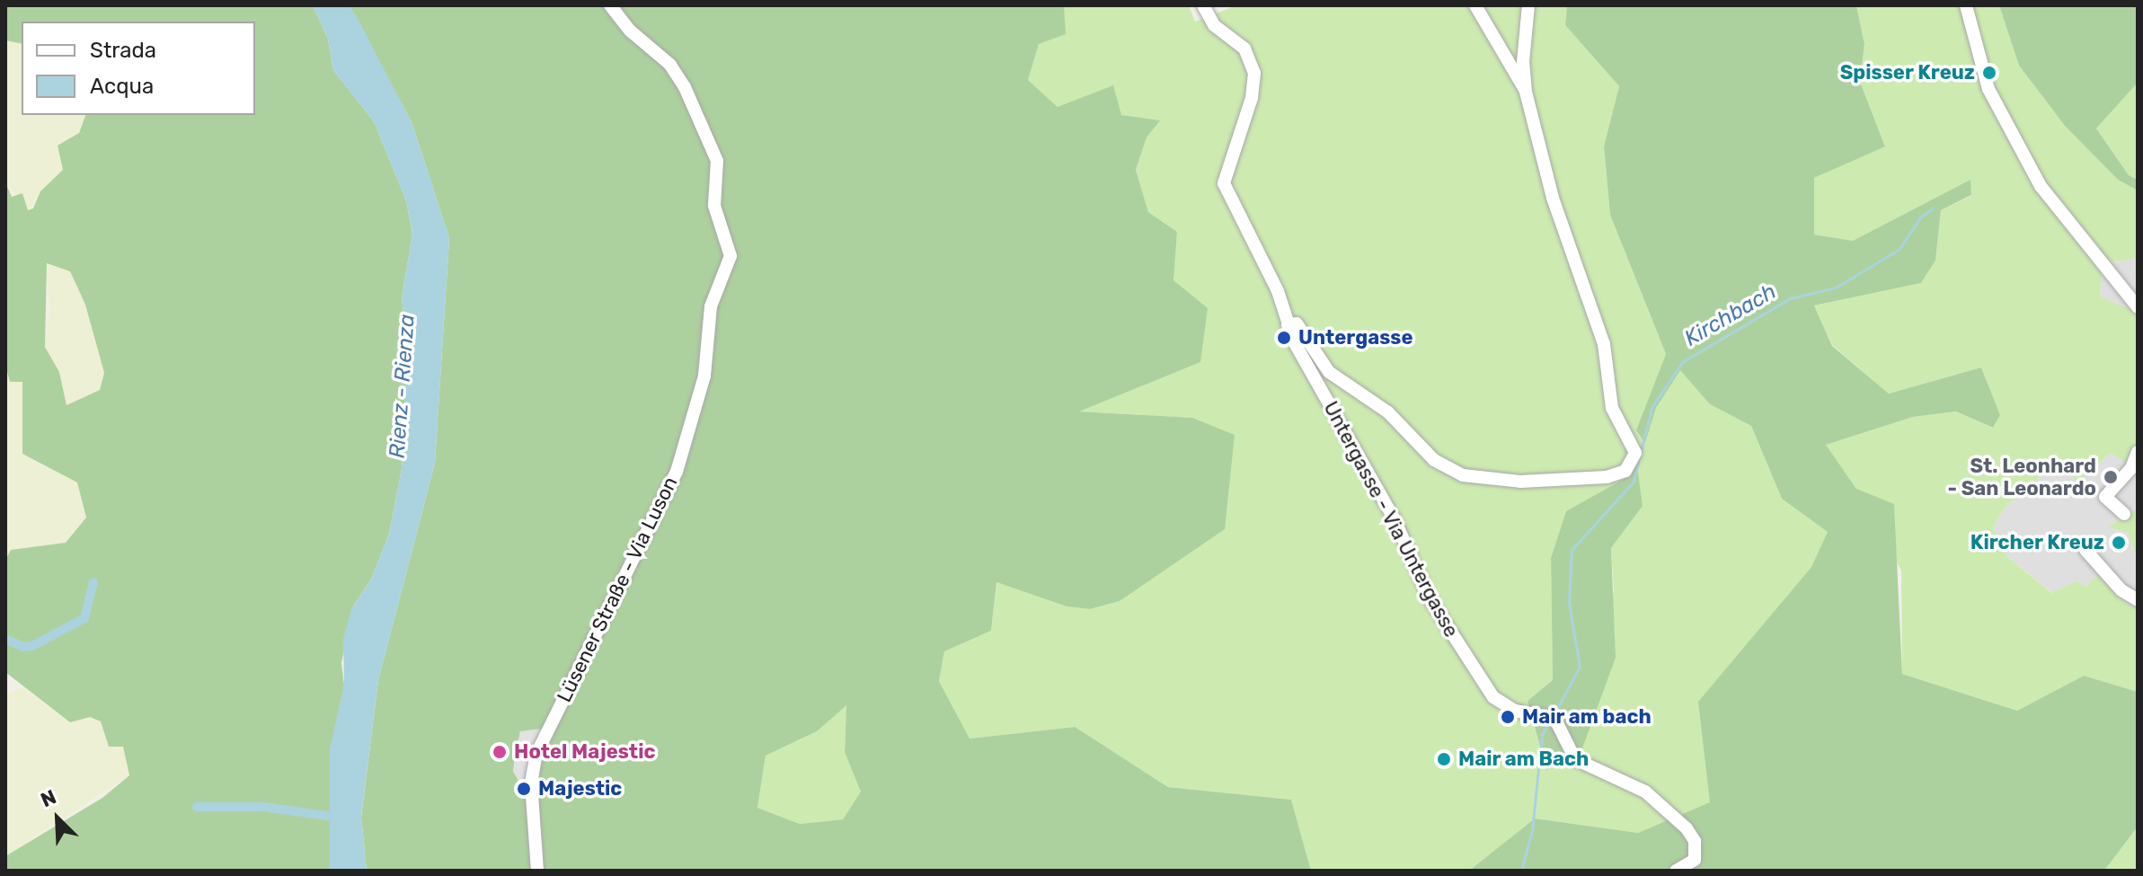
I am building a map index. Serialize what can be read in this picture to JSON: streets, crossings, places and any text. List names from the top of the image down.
{
  "streets": {
    "street": ["Untergasse - Via Untergasse", "Lüsener Straße - Via Luson"]
  },
  "water": ["Kirchbach", "Rienz - Rienza"],
  "places": [
    "Spisser Kreuz",
    "Untergasse",
    "St. Leonhard - San Leonardo",
    "Kircher Kreuz",
    "Mair am bach",
    "Hotel Majestic",
    "Mair am Bach",
    "Majestic"
  ],
  "legend": ["Strada", "Acqua"],
  "north": "top left"
}
